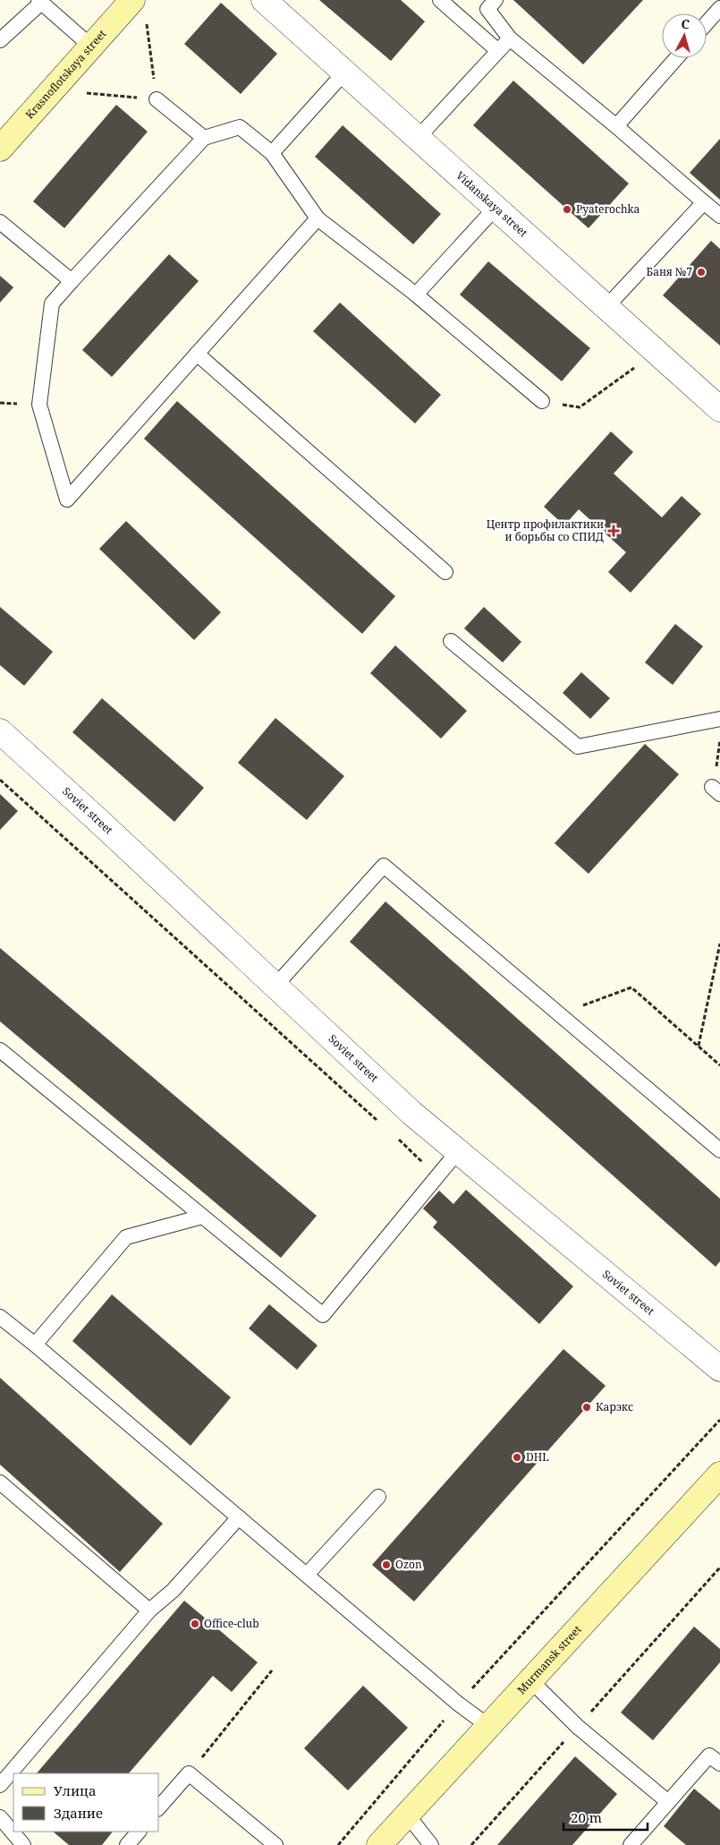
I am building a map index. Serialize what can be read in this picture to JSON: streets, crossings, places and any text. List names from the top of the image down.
{
  "streets": {
    "street": [
      "Krasnoflotskaya street",
      "Vidanskaya street",
      "Soviet street",
      "Murmansk street"
    ]
  },
  "places": {
    "other": [
      "Pyaterochka",
      "Баня №7",
      "Карэкс",
      "DHL",
      "Ozon",
      "Office-club"
    ],
    "health": ["Центр профилактики и борьбы со СПИД"]
  },
  "legend": ["Улица", "Здание"],
  "scale_bar": "20 m",
  "north": "top"
}
